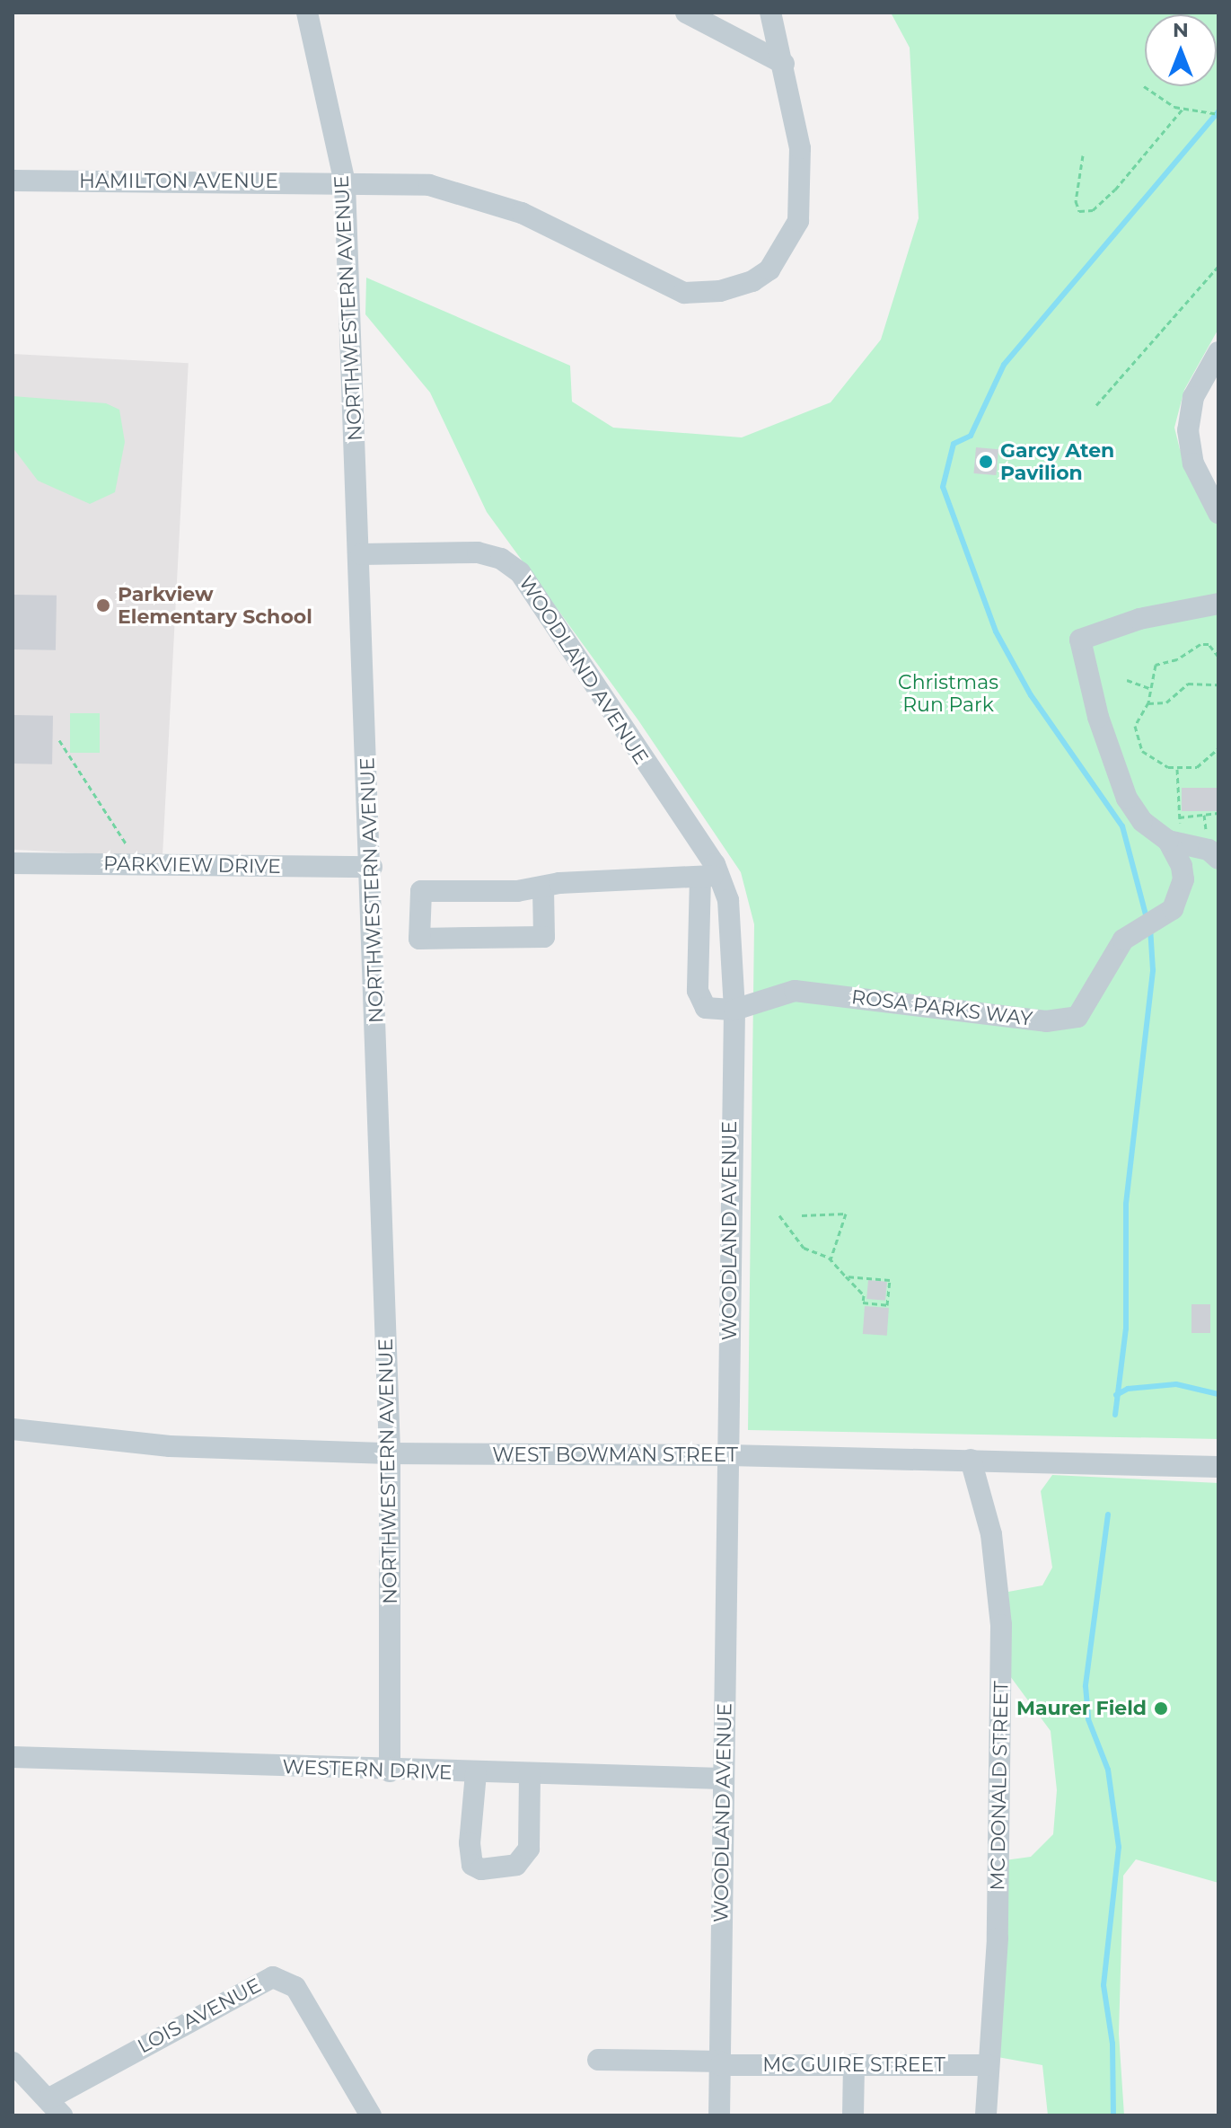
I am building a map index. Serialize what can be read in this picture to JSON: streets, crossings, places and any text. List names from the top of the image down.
{
  "streets": {
    "street": [
      "HAMILTON AVENUE",
      "NORTHWESTERN AVENUE",
      "WOODLAND AVENUE",
      "PARKVIEW DRIVE",
      "ROSA PARKS WAY",
      "WEST BOWMAN STREET",
      "WESTERN DRIVE",
      "MC DONALD STREET",
      "LOIS AVENUE",
      "MC GUIRE STREET"
    ]
  },
  "crossings": [
    ["HAMILTON AVENUE", "NORTHWESTERN AVENUE"],
    ["NORTHWESTERN AVENUE", "WOODLAND AVENUE"],
    ["NORTHWESTERN AVENUE", "PARKVIEW DRIVE"],
    ["NORTHWESTERN AVENUE", "WEST BOWMAN STREET"],
    ["NORTHWESTERN AVENUE", "WESTERN DRIVE"],
    ["WOODLAND AVENUE", "ROSA PARKS WAY"],
    ["WOODLAND AVENUE", "WEST BOWMAN STREET"],
    ["WOODLAND AVENUE", "WESTERN DRIVE"],
    ["WOODLAND AVENUE", "MC GUIRE STREET"],
    ["WEST BOWMAN STREET", "MC DONALD STREET"],
    ["MC DONALD STREET", "MC GUIRE STREET"]
  ],
  "parks": ["Christmas Run Park"],
  "places": ["Garcy Aten Pavilion", "Parkview Elementary School", "Maurer Field"],
  "north": "top"
}
